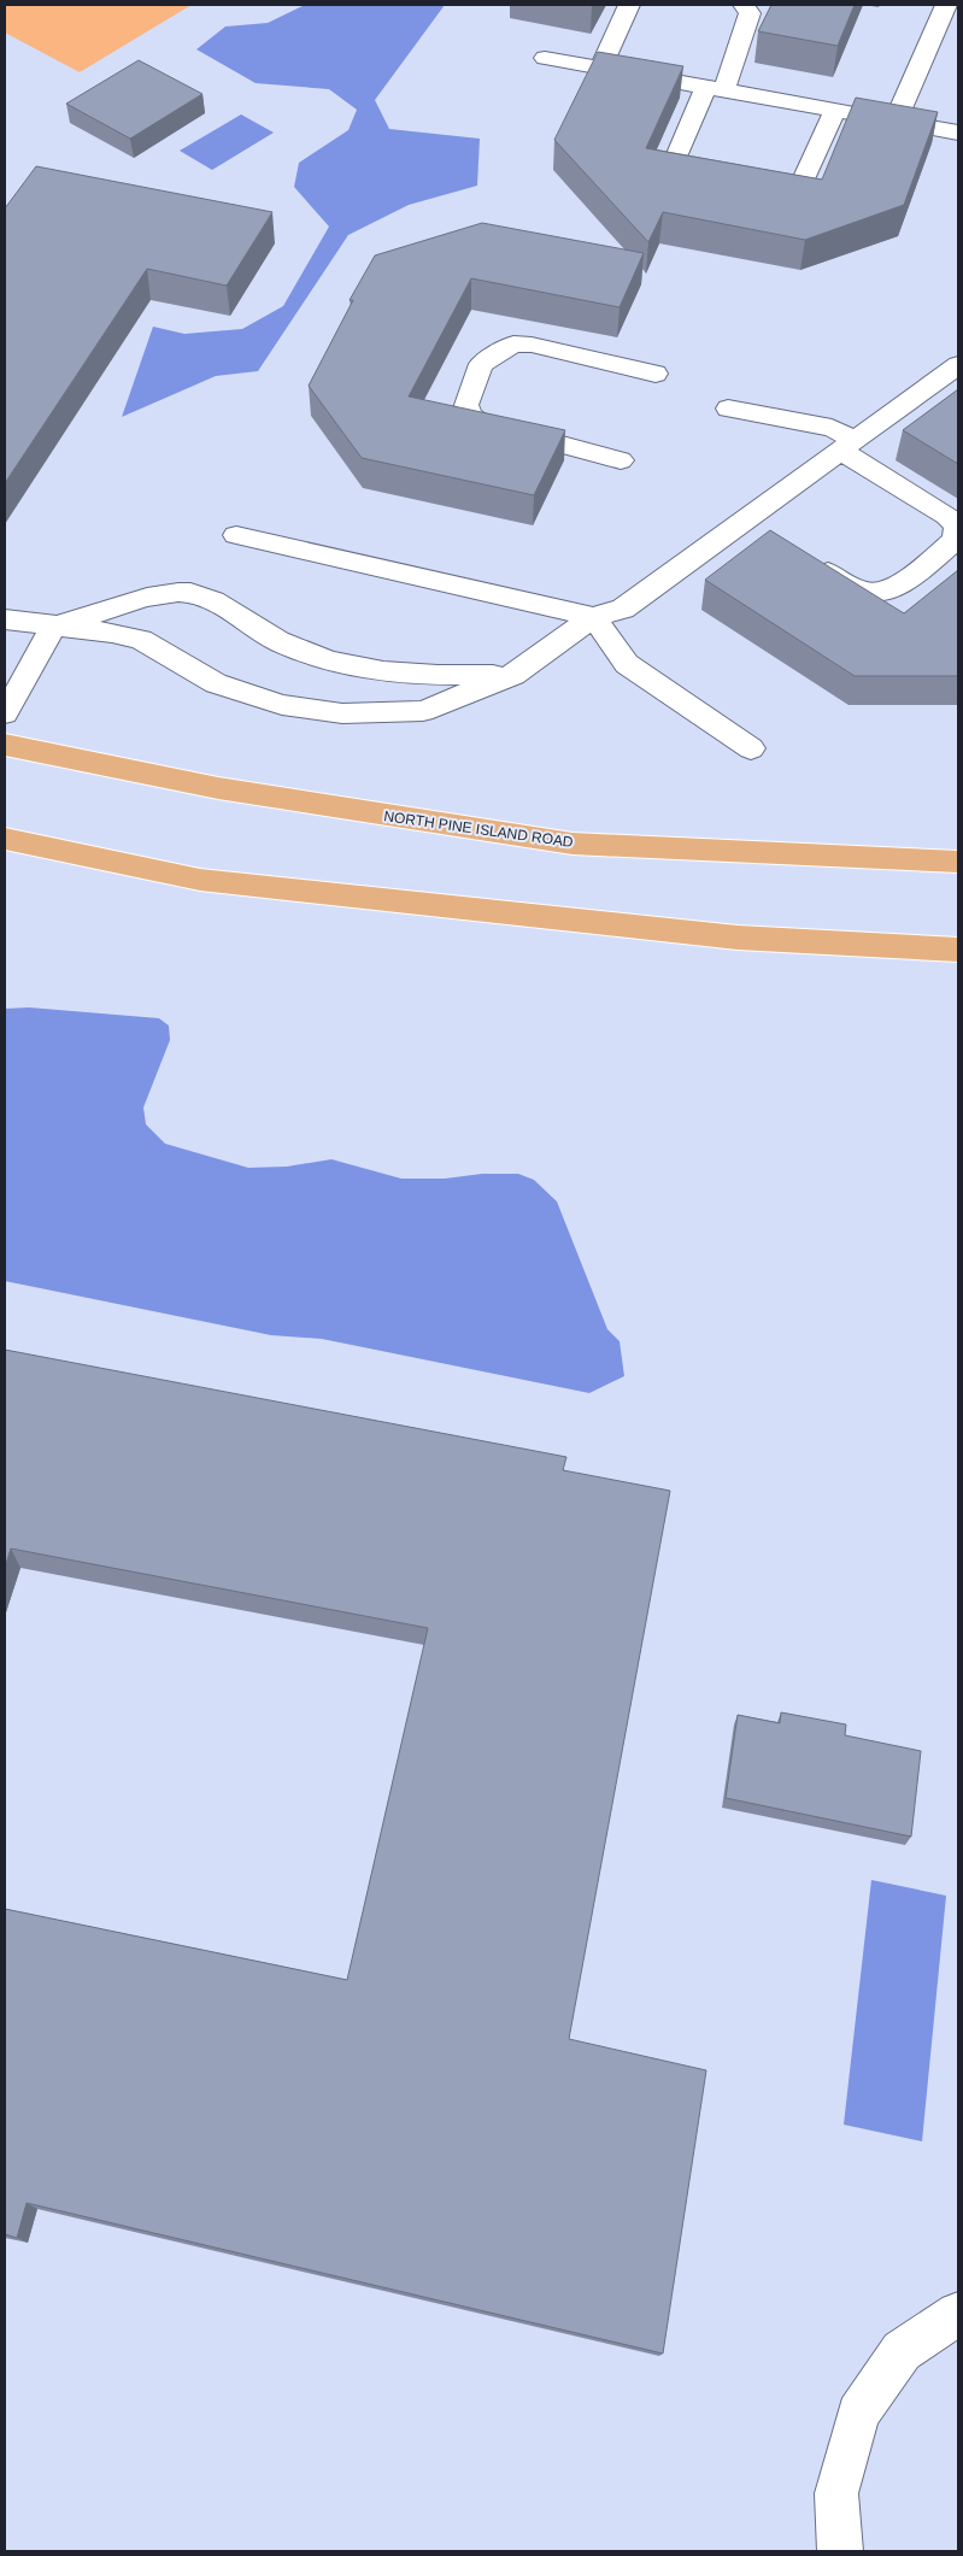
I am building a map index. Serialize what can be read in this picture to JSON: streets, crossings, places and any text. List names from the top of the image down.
{
  "streets": {
    "main road": ["NORTH PINE ISLAND ROAD"]
  }
}
